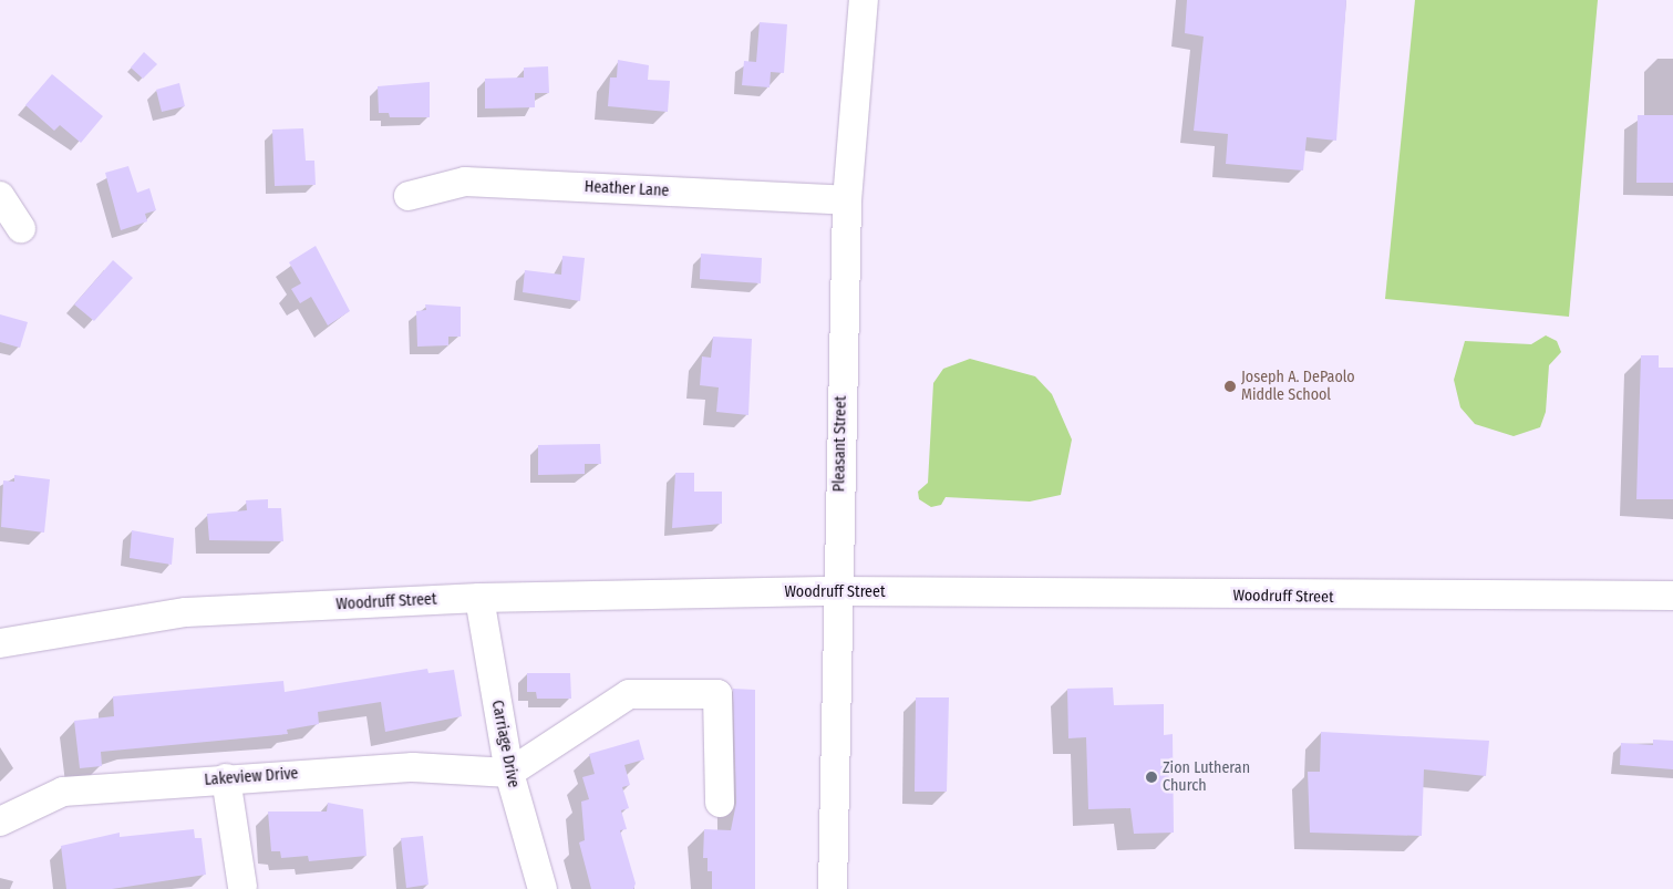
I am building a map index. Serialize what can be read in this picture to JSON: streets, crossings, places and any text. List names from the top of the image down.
{
  "streets": {
    "street": [
      "Heather Lane",
      "Pleasant Street",
      "Woodruff Street",
      "Carriage Drive",
      "Lakeview Drive"
    ]
  },
  "crossings": [
    ["Heather Lane", "Pleasant Street"],
    ["Pleasant Street", "Woodruff Street"],
    ["Woodruff Street", "Carriage Drive"],
    ["Carriage Drive", "Lakeview Drive"]
  ],
  "places": ["Joseph A. DePaolo Middle School", "Zion Lutheran Church"]
}
